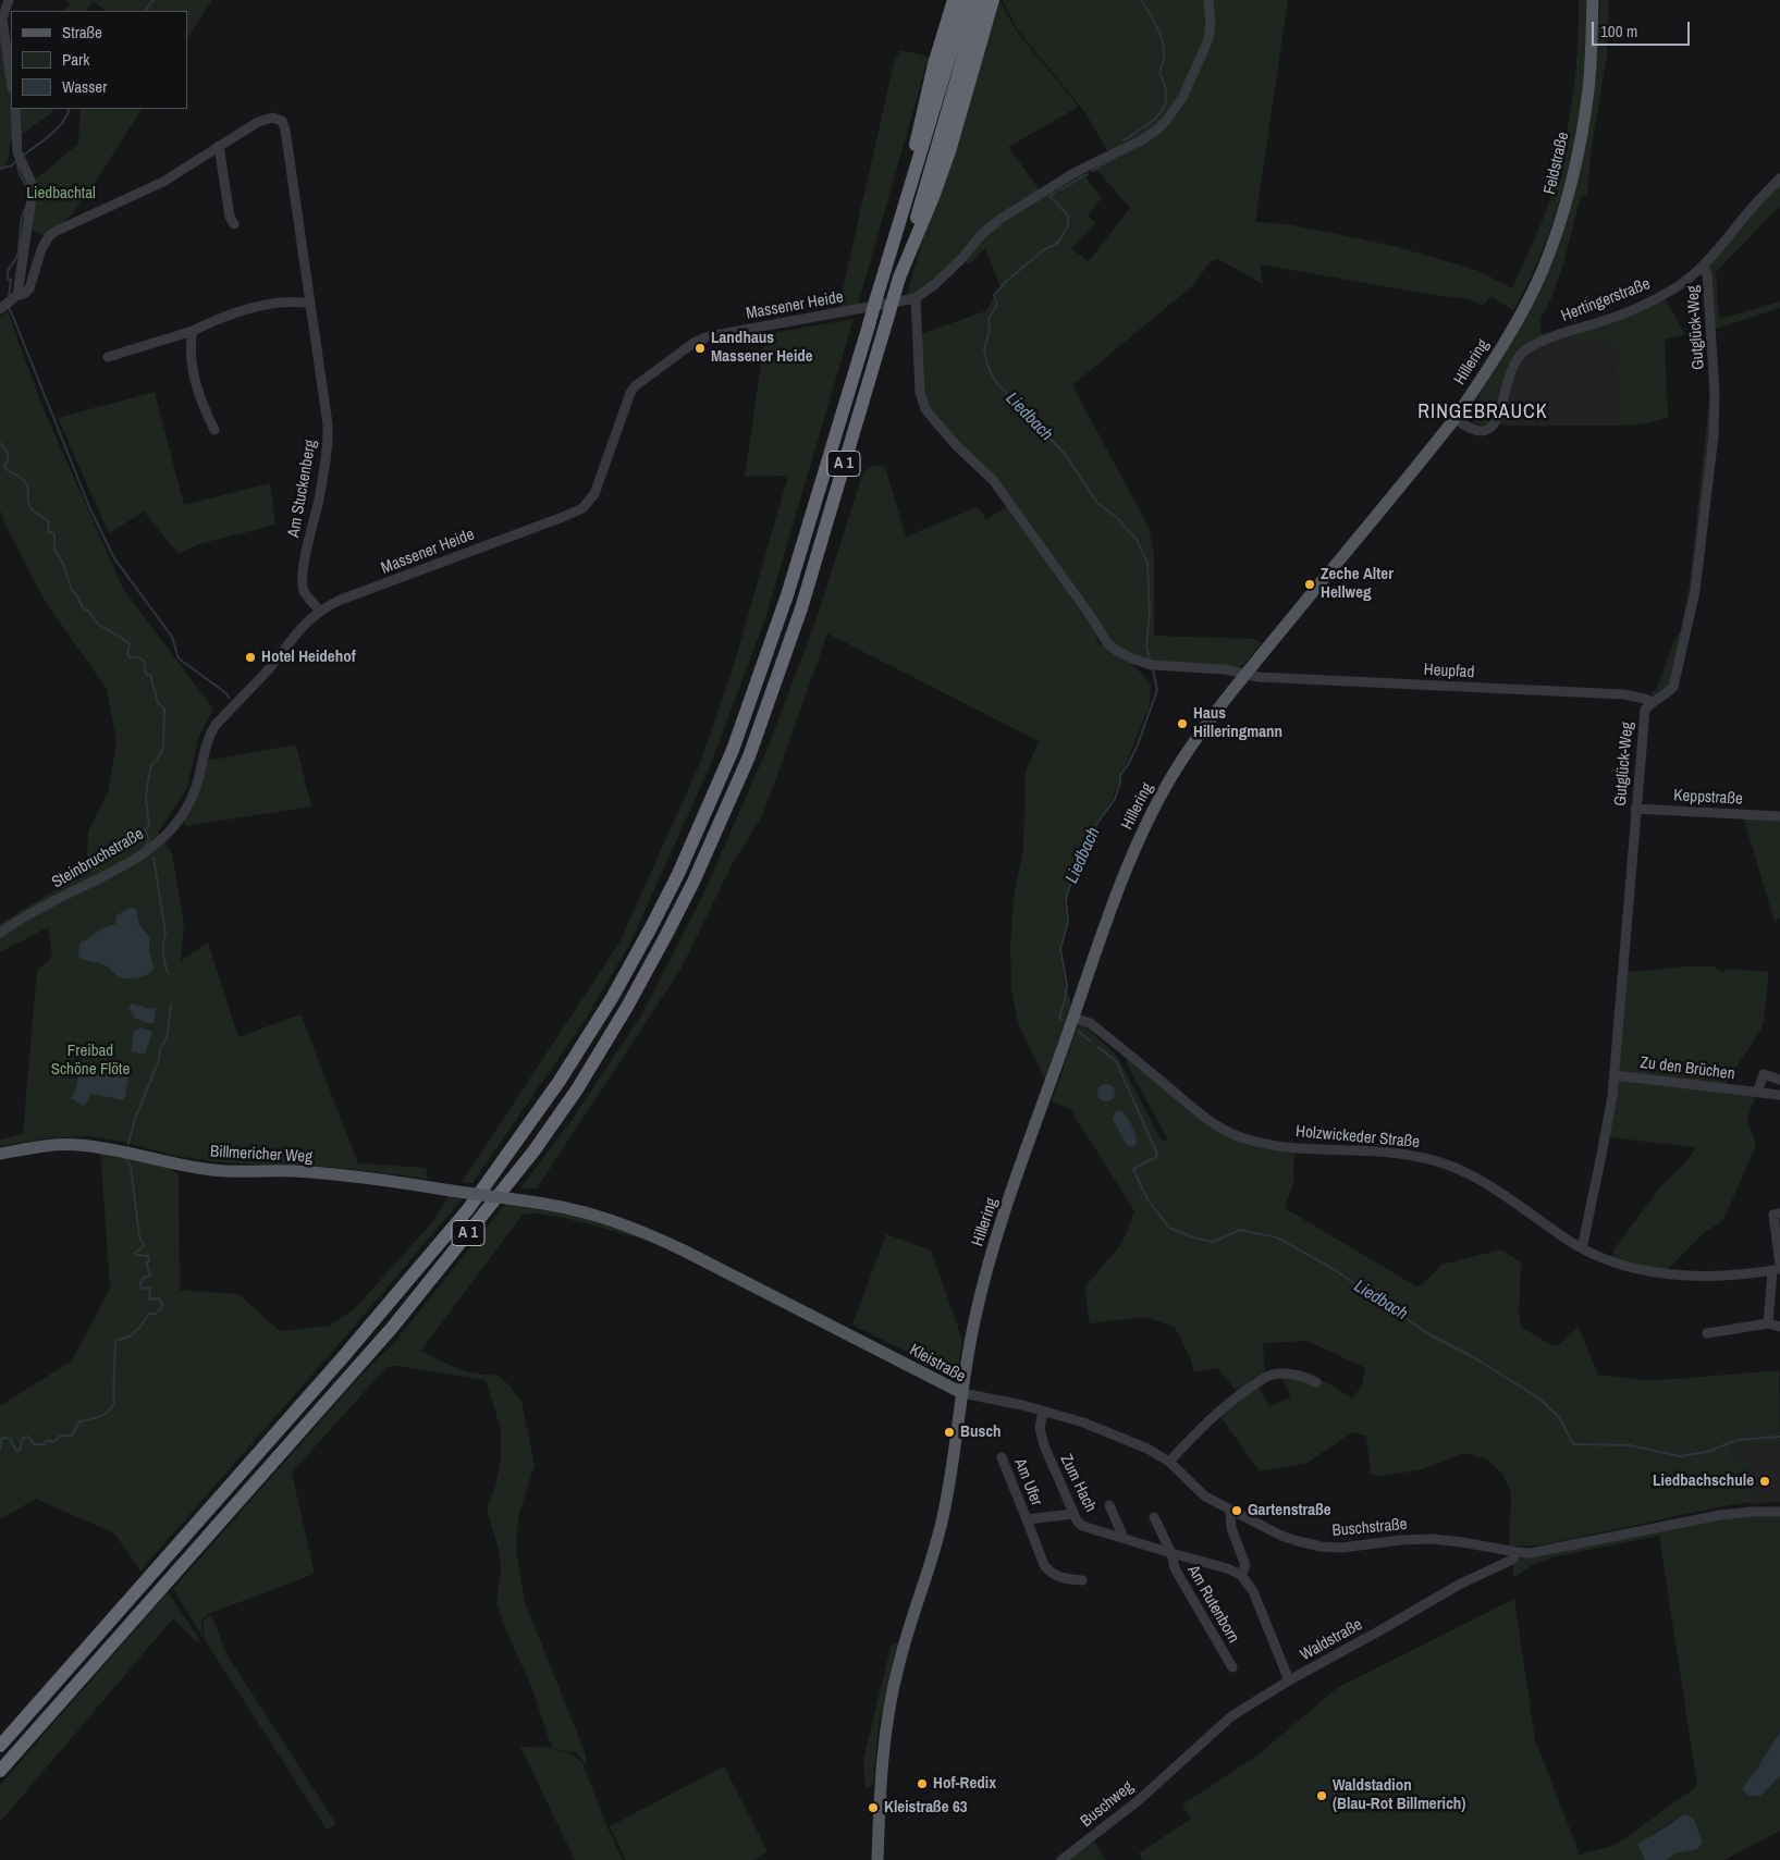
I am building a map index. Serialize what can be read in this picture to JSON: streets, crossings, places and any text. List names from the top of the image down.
{
  "streets": {
    "highway": ["A 1"],
    "main road": [
      "Feldstraße",
      "Hillering",
      "Billmericher Weg",
      "Kleistraße"
    ],
    "street": [
      "Hertingerstraße",
      "Massener Heide",
      "Gutglück-Weg",
      "Am Stuckenberg",
      "Heupfad",
      "Keppstraße",
      "Steinbruchstraße",
      "Zu den Brüchen",
      "Holzwickeder Straße",
      "Am Ufer",
      "Zum Hach",
      "Buschstraße",
      "Am Rutenborn",
      "Waldstraße",
      "Buschweg"
    ]
  },
  "crossings": [
    ["Feldstraße", "Hillering"],
    ["Hertingerstraße", "Gutglück-Weg"],
    ["Hertingerstraße", "Hillering"],
    ["Massener Heide", "Am Stuckenberg"],
    ["Massener Heide", "Heupfad"],
    ["Massener Heide", "Steinbruchstraße"],
    ["Gutglück-Weg", "Heupfad"],
    ["Gutglück-Weg", "Keppstraße"],
    ["Gutglück-Weg", "Zu den Brüchen"],
    ["Gutglück-Weg", "Holzwickeder Straße"],
    ["Hillering", "Heupfad"],
    ["Hillering", "Holzwickeder Straße"],
    ["Hillering", "Kleistraße"],
    ["Hillering", "Buschstraße"],
    ["Billmericher Weg", "Kleistraße"],
    ["Kleistraße", "Buschstraße"],
    ["Am Ufer", "Zum Hach"],
    ["Zum Hach", "Buschstraße"],
    ["Zum Hach", "Am Rutenborn"],
    ["Buschstraße", "Waldstraße"],
    ["Waldstraße", "Buschweg"]
  ],
  "districts": ["RINGEBRAUCK"],
  "water": ["Liedbach"],
  "parks": ["Liedbachtal", "Freibad Schöne Flöte"],
  "places": [
    "Landhaus Massener Heide",
    "Zeche Alter Hellweg",
    "Hotel Heidehof",
    "Haus Hilleringmann",
    "Busch",
    "Liedbachschule",
    "Gartenstraße",
    "Hof-Redix",
    "Waldstadion (Blau-Rot Billmerich)",
    "Kleistraße 63"
  ],
  "legend": ["Straße", "Park", "Wasser"],
  "scale_bar": "100 m"
}
